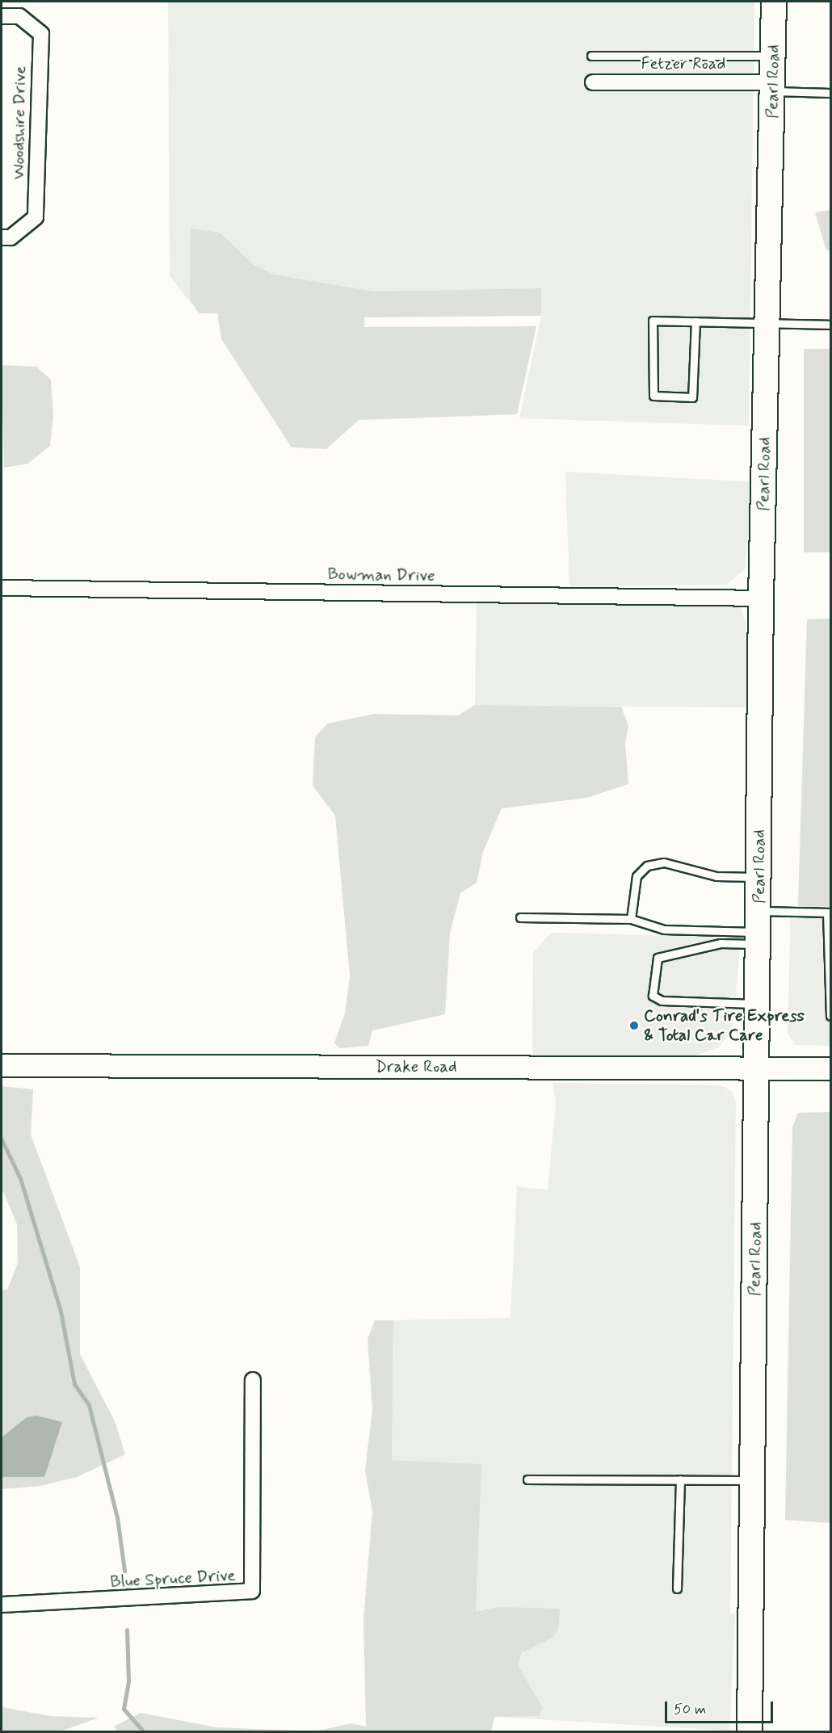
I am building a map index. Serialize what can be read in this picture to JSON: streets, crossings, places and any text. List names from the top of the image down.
{
  "streets": {
    "main road": ["Pearl Road"],
    "street": [
      "Fetzer Road",
      "Woodshire Drive",
      "Bowman Drive",
      "Drake Road",
      "Blue Spruce Drive"
    ]
  },
  "crossings": [
    ["Fetzer Road", "Pearl Road"],
    ["Pearl Road", "Bowman Drive"],
    ["Pearl Road", "Drake Road"]
  ],
  "places": ["Conrad's Tire Express & Total Car Care"],
  "scale_bar": "50 m"
}
